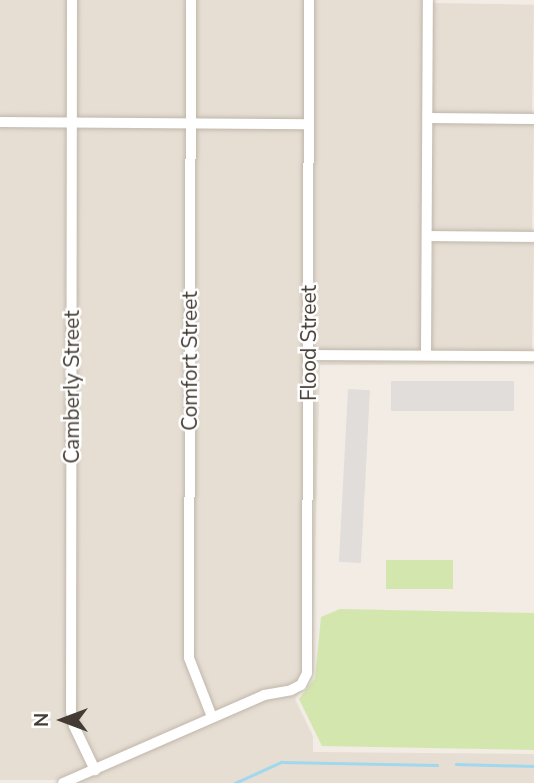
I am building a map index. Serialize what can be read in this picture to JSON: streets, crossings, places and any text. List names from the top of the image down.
{
  "streets": {
    "street": ["Flood Street", "Comfort Street", "Camberly Street"]
  },
  "crossings": [
    ["Flood Street", "Comfort Street"]
  ],
  "north": "left"
}
